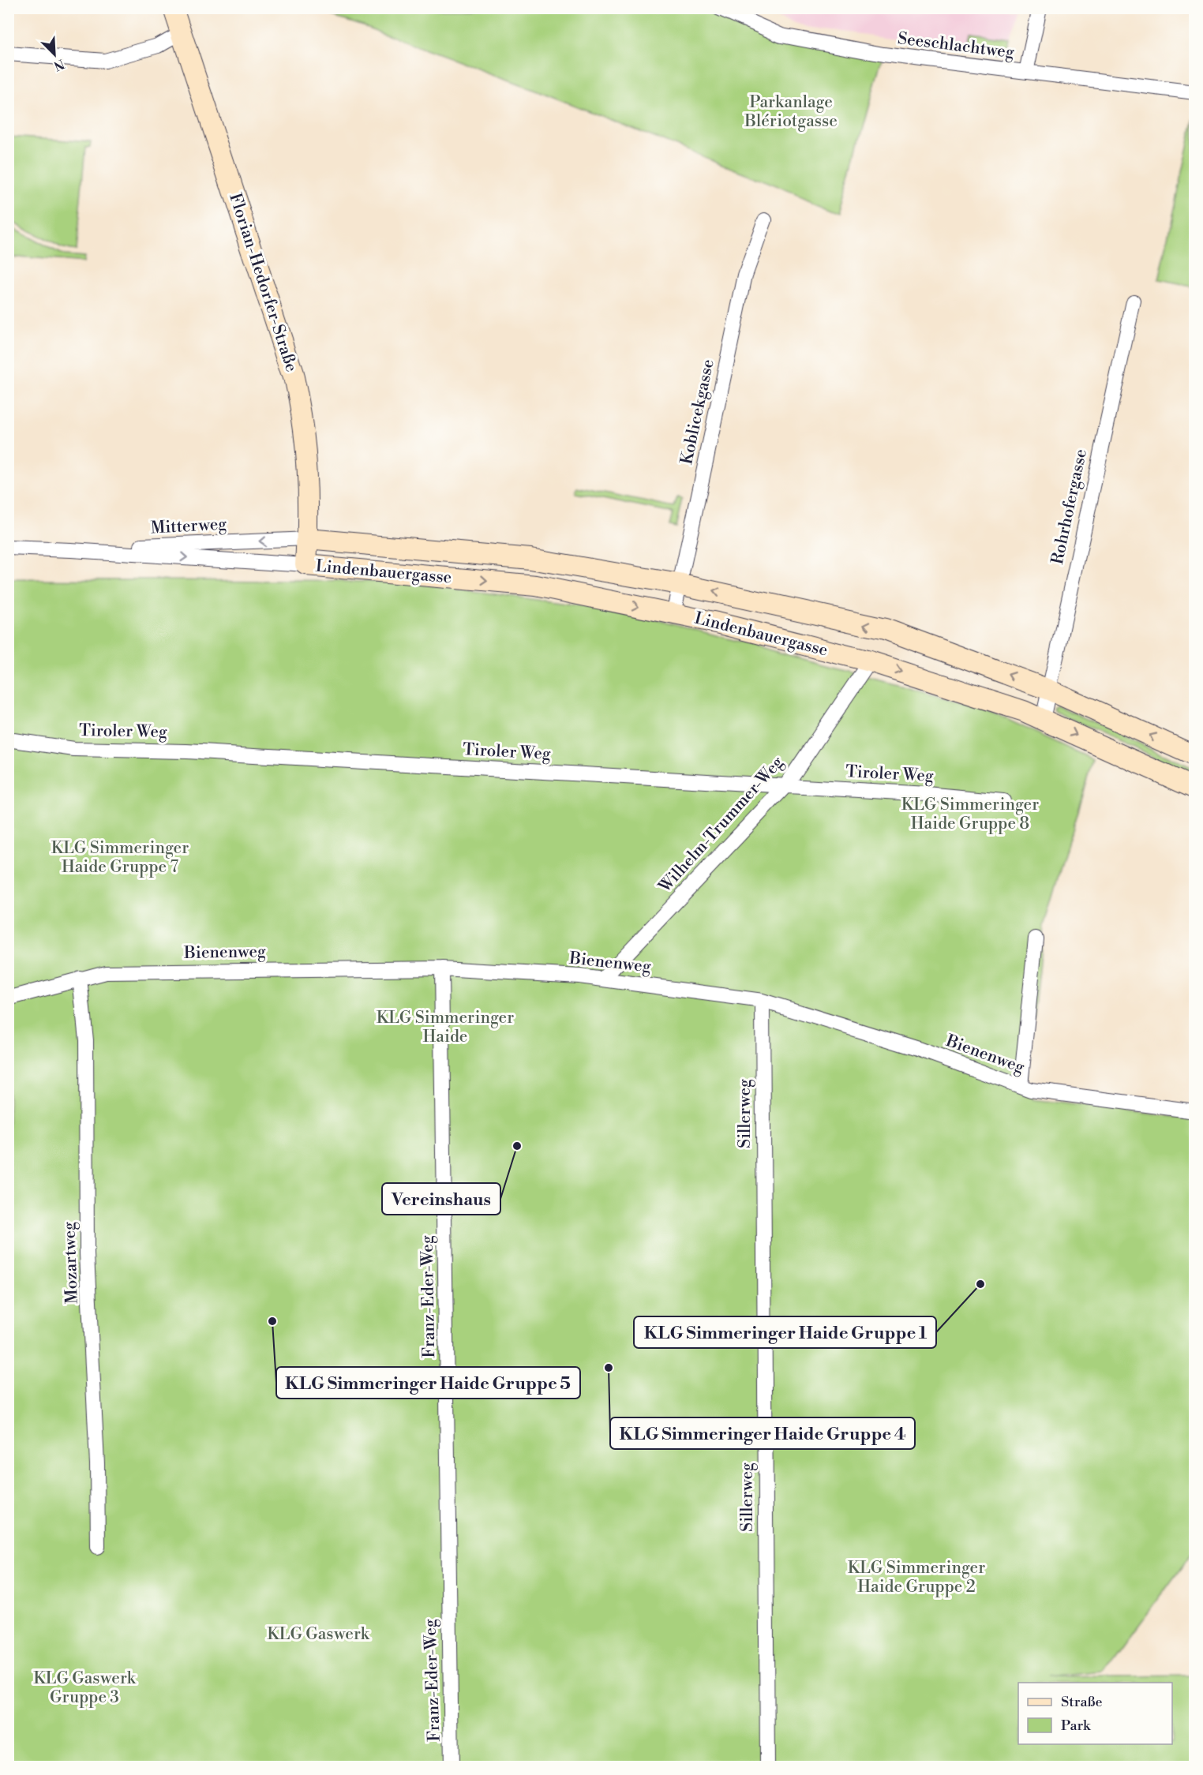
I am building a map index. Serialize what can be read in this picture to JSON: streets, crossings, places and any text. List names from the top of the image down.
{
  "streets": {
    "street": [
      "Seeschlachtweg",
      "Florian-Hedorfer-Straße",
      "Koblicekgasse",
      "Rohrhofergasse",
      "Mitterweg",
      "Lindenbauergasse",
      "Tiroler Weg",
      "Wilhelm-Trummer-Weg",
      "Bienenweg",
      "Sillerweg",
      "Mozartweg",
      "Franz-Eder-Weg"
    ]
  },
  "crossings": [
    ["Florian-Hedorfer-Straße", "Mitterweg"],
    ["Florian-Hedorfer-Straße", "Lindenbauergasse"],
    ["Koblicekgasse", "Lindenbauergasse"],
    ["Rohrhofergasse", "Lindenbauergasse"],
    ["Mitterweg", "Lindenbauergasse"],
    ["Lindenbauergasse", "Wilhelm-Trummer-Weg"],
    ["Tiroler Weg", "Wilhelm-Trummer-Weg"],
    ["Wilhelm-Trummer-Weg", "Bienenweg"],
    ["Bienenweg", "Sillerweg"],
    ["Bienenweg", "Mozartweg"],
    ["Bienenweg", "Franz-Eder-Weg"]
  ],
  "parks": [
    "Parkanlage Blériotgasse",
    "KLG Simmeringer Haide Gruppe 8",
    "KLG Simmeringer Haide Gruppe 7",
    "KLG Simmeringer Haide",
    "KLG Simmeringer Haide Gruppe 2",
    "KLG Gaswerk",
    "KLG Gaswerk Gruppe 3"
  ],
  "places": [
    "Vereinshaus",
    "KLG Simmeringer Haide Gruppe 1",
    "KLG Simmeringer Haide Gruppe 5",
    "KLG Simmeringer Haide Gruppe 4"
  ],
  "legend": ["Straße", "Park"],
  "north": "bottom right"
}
